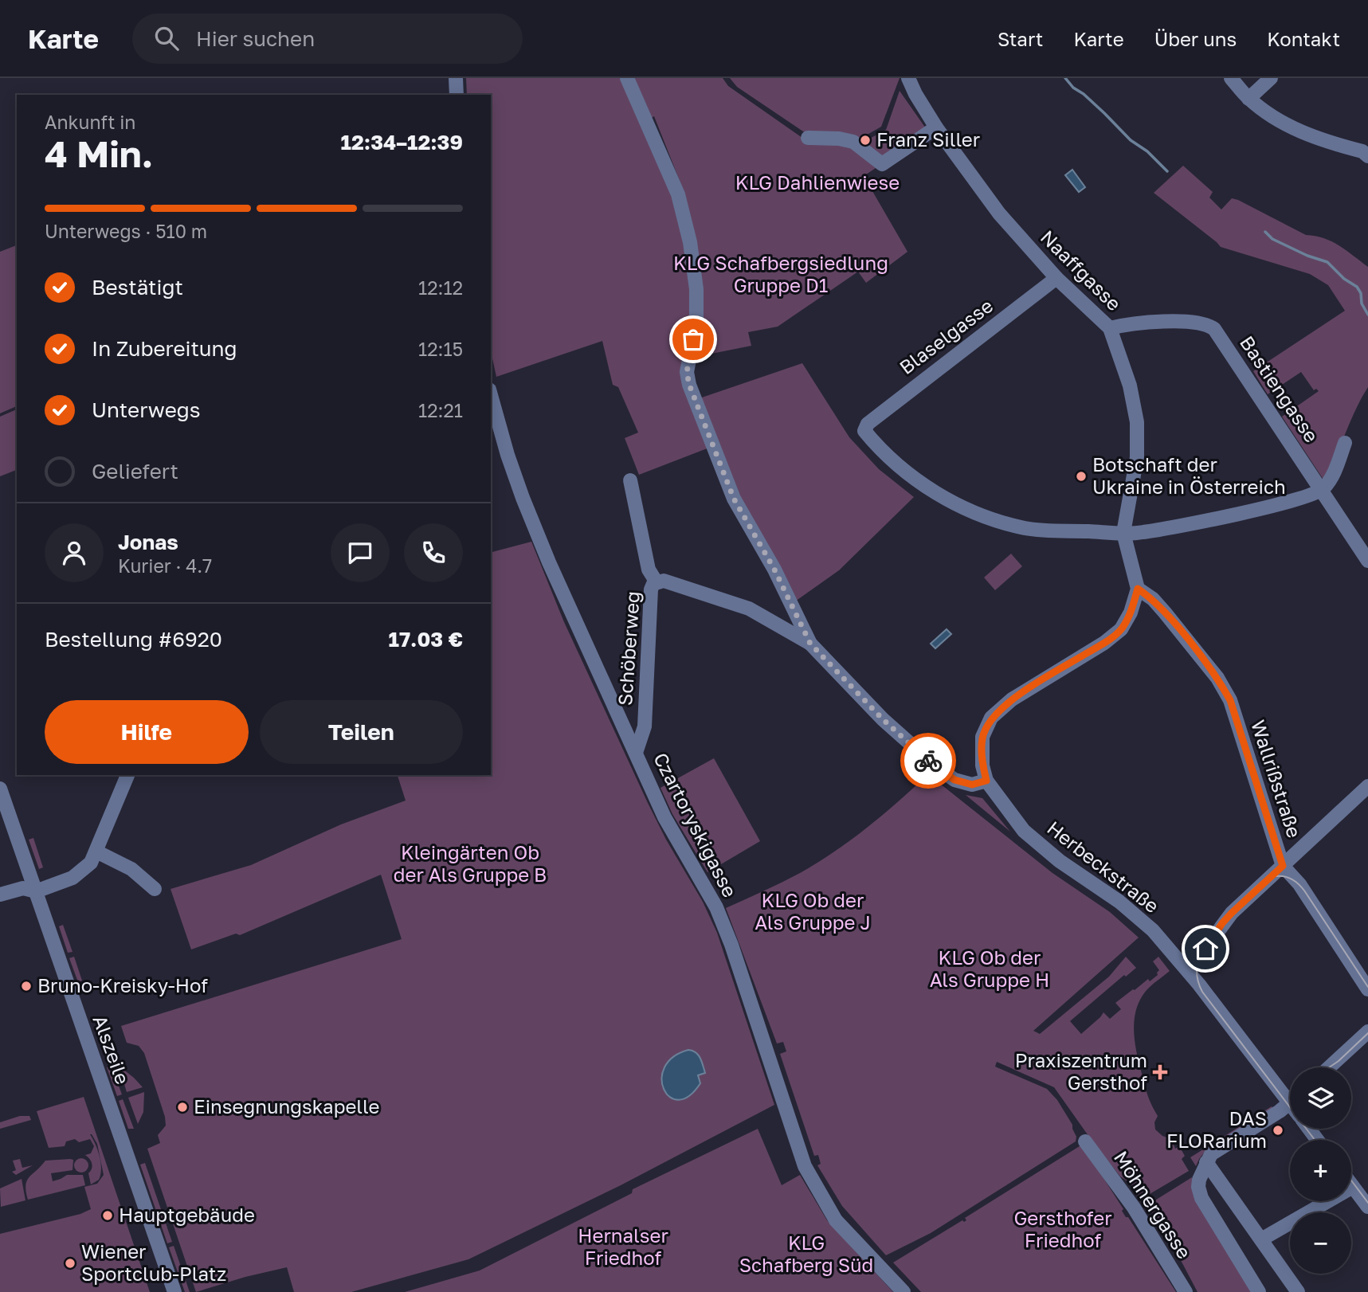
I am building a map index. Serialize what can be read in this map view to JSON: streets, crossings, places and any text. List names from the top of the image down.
{
  "streets": {
    "street": [
      "Naaffgasse",
      "Blaselgasse",
      "Bastiengasse",
      "Schöberweg",
      "Wallrißstraße",
      "Czartoryskigasse",
      "Herbeckstraße",
      "Alszeile",
      "Möhnergasse"
    ]
  },
  "crossings": [
    ["Naaffgasse", "Blaselgasse"],
    ["Naaffgasse", "Bastiengasse"],
    ["Naaffgasse", "Wallrißstraße"],
    ["Schöberweg", "Czartoryskigasse"]
  ],
  "parks": [
    "KLG Dahlienwiese",
    "KLG Schafbergsiedlung Gruppe D1",
    "Kleingärten Ob der Als Gruppe B",
    "KLG Ob der Als Gruppe J",
    "KLG Ob der Als Gruppe H",
    "Gersthofer Friedhof",
    "Hernalser Friedhof",
    "KLG Schafberg Süd"
  ],
  "places": {
    "other": [
      "Franz Siller",
      "Botschaft der Ukraine in Österreich",
      "Bruno-Kreisky-Hof",
      "Einsegnungskapelle",
      "DAS FLORarium",
      "Hauptgebäude",
      "Wiener Sportclub-Platz"
    ],
    "health": ["Praxiszentrum Gersthof"]
  },
  "page": {
    "header": "Karte",
    "search": "Hier suchen",
    "nav": [
      "Start",
      "Karte",
      "Über uns",
      "Kontakt"
    ],
    "heading": ["4 Min.", "Ankunft in", "12:34–12:39"],
    "panel": [
      "Jonas",
      "Kurier · 4.7",
      "Bestellung #6920",
      "17.03 €"
    ],
    "bar": "Unterwegs · 510 m",
    "list": [
      ["Bestätigt", "12:12"],
      ["In Zubereitung", "12:15"],
      ["Unterwegs", "12:21"],
      "Geliefert"
    ],
    "buttons": ["Hilfe", "Teilen"],
    "map_buttons": ["+", "−"]
  }
}
